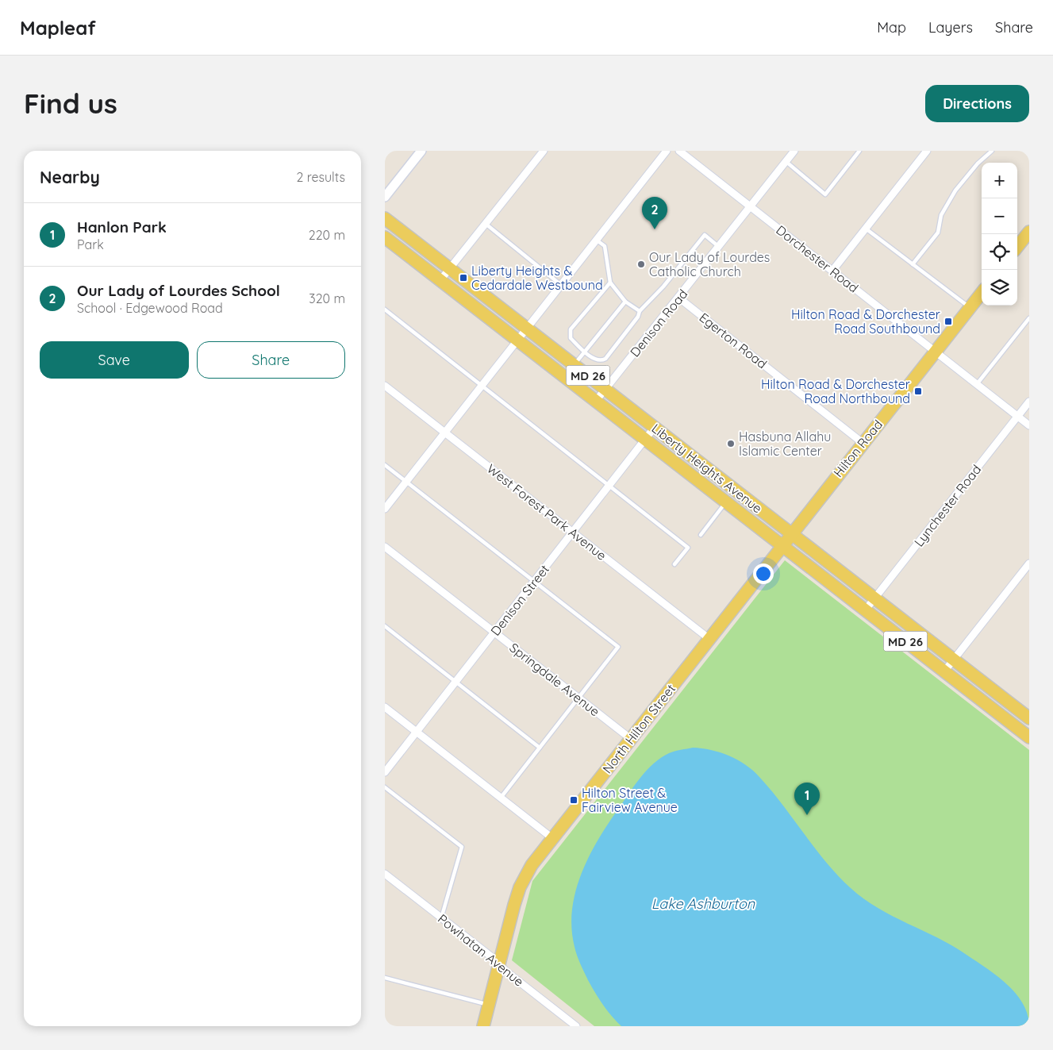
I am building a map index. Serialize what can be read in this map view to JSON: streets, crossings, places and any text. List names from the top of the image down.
{
  "streets": {
    "main road": [
      "MD 26",
      "Hilton Road",
      "Liberty Heights Avenue",
      "North Hilton Street"
    ],
    "street": [
      "Dorchester Road",
      "Denison Road",
      "Egerton Road",
      "Lynchester Road",
      "West Forest Park Avenue",
      "Denison Street",
      "Springdale Avenue",
      "Powhatan Avenue"
    ]
  },
  "crossings": [
    ["Dorchester Road", "Denison Road"],
    ["Dorchester Road", "Hilton Road"],
    ["Dorchester Road", "Lynchester Road"],
    ["Denison Road", "Egerton Road"],
    ["Denison Road", "Liberty Heights Avenue"],
    ["Egerton Road", "Hilton Road"],
    ["Hilton Road", "Liberty Heights Avenue"],
    ["Hilton Road", "North Hilton Street"],
    ["Liberty Heights Avenue", "Lynchester Road"],
    ["Liberty Heights Avenue", "Denison Street"],
    ["Liberty Heights Avenue", "North Hilton Street"],
    ["West Forest Park Avenue", "Denison Street"],
    ["West Forest Park Avenue", "North Hilton Street"],
    ["Denison Street", "Springdale Avenue"],
    ["Springdale Avenue", "North Hilton Street"],
    ["North Hilton Street", "Powhatan Avenue"]
  ],
  "water": ["Lake Ashburton"],
  "places": {
    "other": ["Our Lady of Lourdes Catholic Church", "Hasbuna Allahu Islamic Center"],
    "transit": [
      "Liberty Heights & Cedardale Westbound",
      "Hilton Road & Dorchester Road Southbound",
      "Hilton Road & Dorchester Road Northbound",
      "Hilton Street & Fairview Avenue"
    ]
  },
  "page": {
    "header": "Mapleaf",
    "nav": ["Map", "Layers", "Share"],
    "buttons": [
      "Directions",
      ["Save", "Share"]
    ],
    "title": "Find us",
    "heading": ["Nearby", "2 results"],
    "map_buttons": ["+", "−"],
    "pins": ["2", "1"],
    "list": [
      {
        "mark": "1",
        "name": "Hanlon Park",
        "note": "Park",
        "value": "220 m"
      },
      {
        "mark": "2",
        "name": "Our Lady of Lourdes School",
        "note": "School · Edgewood Road",
        "value": "320 m"
      }
    ]
  }
}
